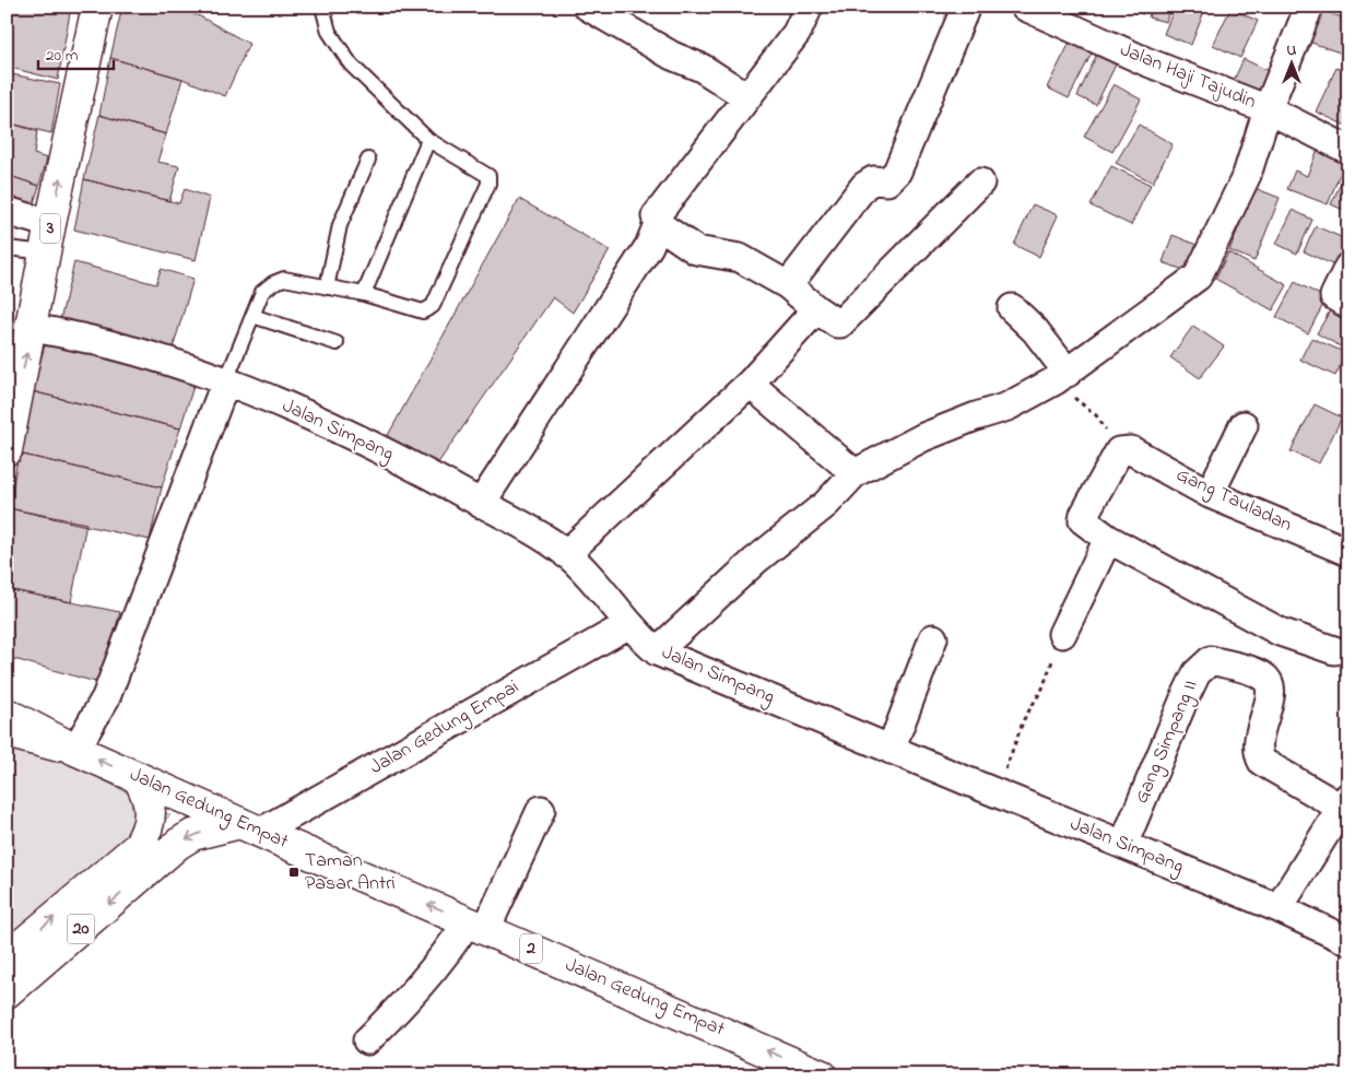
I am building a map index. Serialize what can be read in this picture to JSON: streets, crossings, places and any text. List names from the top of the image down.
{
  "streets": {
    "main road": [
      "3",
      "Jalan Gedung Empat",
      "20",
      "2"
    ],
    "street": [
      "Jalan Haji Tajudin",
      "Jalan Simpang",
      "Gang Tauladan",
      "Jalan Gedung Empai",
      "Gang Simpang II"
    ]
  },
  "crossings": [
    ["3", "Jalan Simpang"],
    ["Jalan Simpang", "Jalan Gedung Empai"],
    ["Jalan Simpang", "Gang Simpang II"],
    ["Jalan Gedung Empai", "Jalan Gedung Empat"],
    ["Jalan Gedung Empai", "20"],
    ["Jalan Gedung Empat", "20"]
  ],
  "one_way": ["Jalan Gedung Empat"],
  "places": {
    "transit": ["Taman Pasar Antri"]
  },
  "scale_bar": "20 m",
  "north": "top"
}
